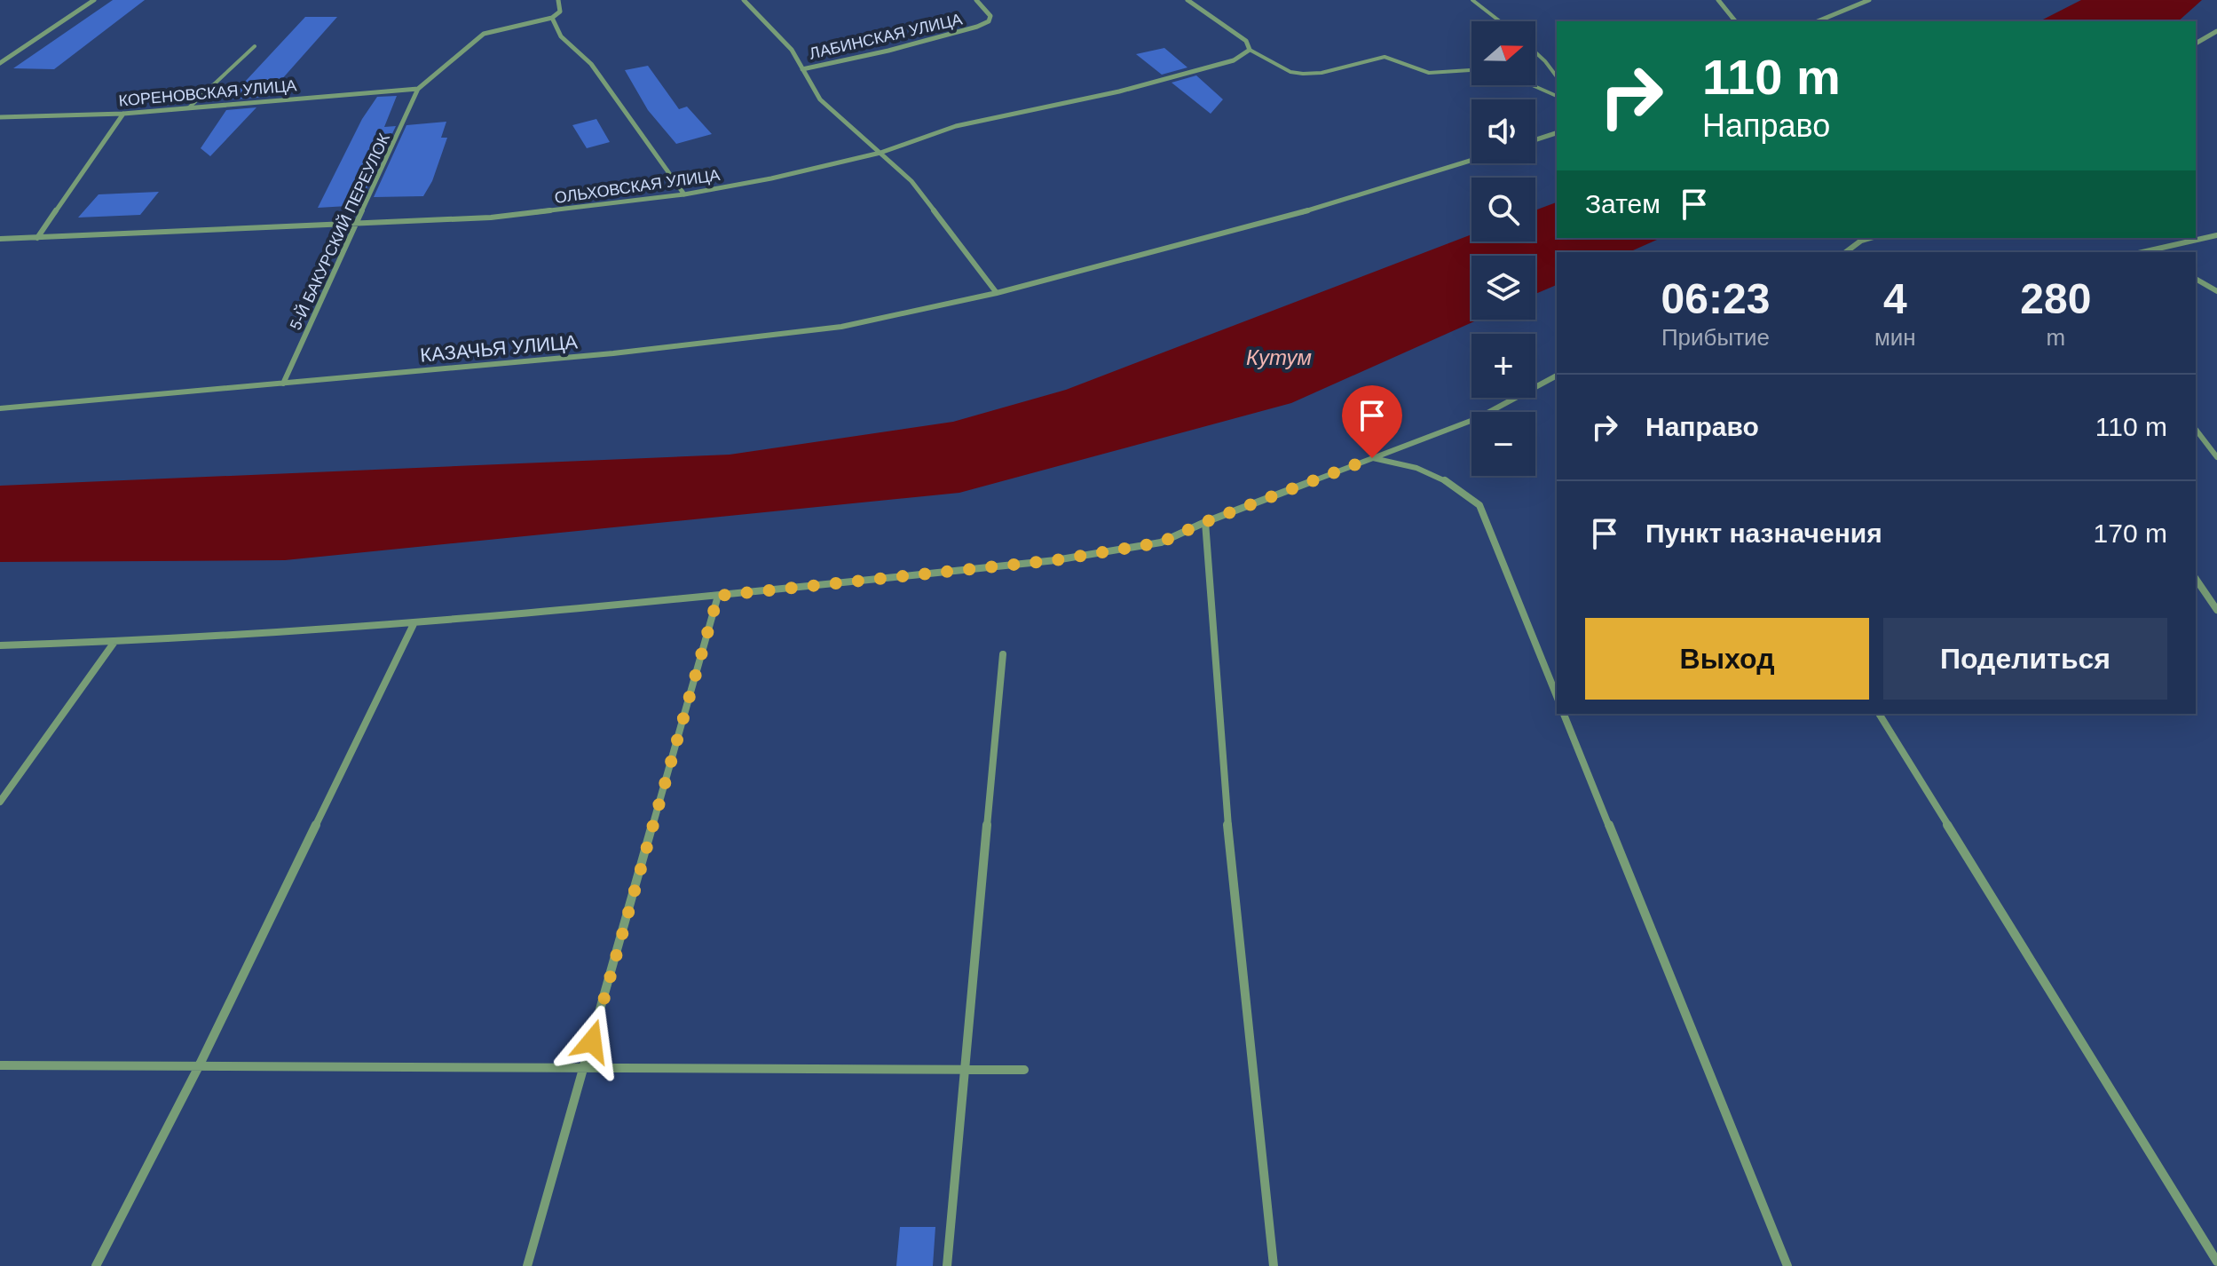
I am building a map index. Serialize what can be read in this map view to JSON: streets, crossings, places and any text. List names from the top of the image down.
{
  "streets": {
    "street": [
      "ЛАБИНСКАЯ УЛИЦА",
      "КОРЕНОВСКАЯ УЛИЦА",
      "ОЛЬХОВСКАЯ УЛИЦА",
      "5-Й БАКУРСКИЙ ПЕРЕУЛОК",
      "КАЗАЧЬЯ УЛИЦА"
    ]
  },
  "crossings": [
    ["КОРЕНОВСКАЯ УЛИЦА", "5-Й БАКУРСКИЙ ПЕРЕУЛОК"],
    ["ОЛЬХОВСКАЯ УЛИЦА", "5-Й БАКУРСКИЙ ПЕРЕУЛОК"],
    ["5-Й БАКУРСКИЙ ПЕРЕУЛОК", "КАЗАЧЬЯ УЛИЦА"]
  ],
  "water": ["Кутум"],
  "north": "right",
  "page": {
    "map_buttons": ["+", "−"],
    "turn": ["110 m", "Направо"],
    "then": "Затем",
    "eta": [
      "06:23",
      "Прибытие",
      "4",
      "мин",
      "280",
      "m"
    ],
    "list": [
      {
        "name": "Направо",
        "value": "110 m"
      },
      {
        "name": "Пункт назначения",
        "value": "170 m"
      }
    ],
    "buttons": ["Выход", "Поделиться"]
  }
}
